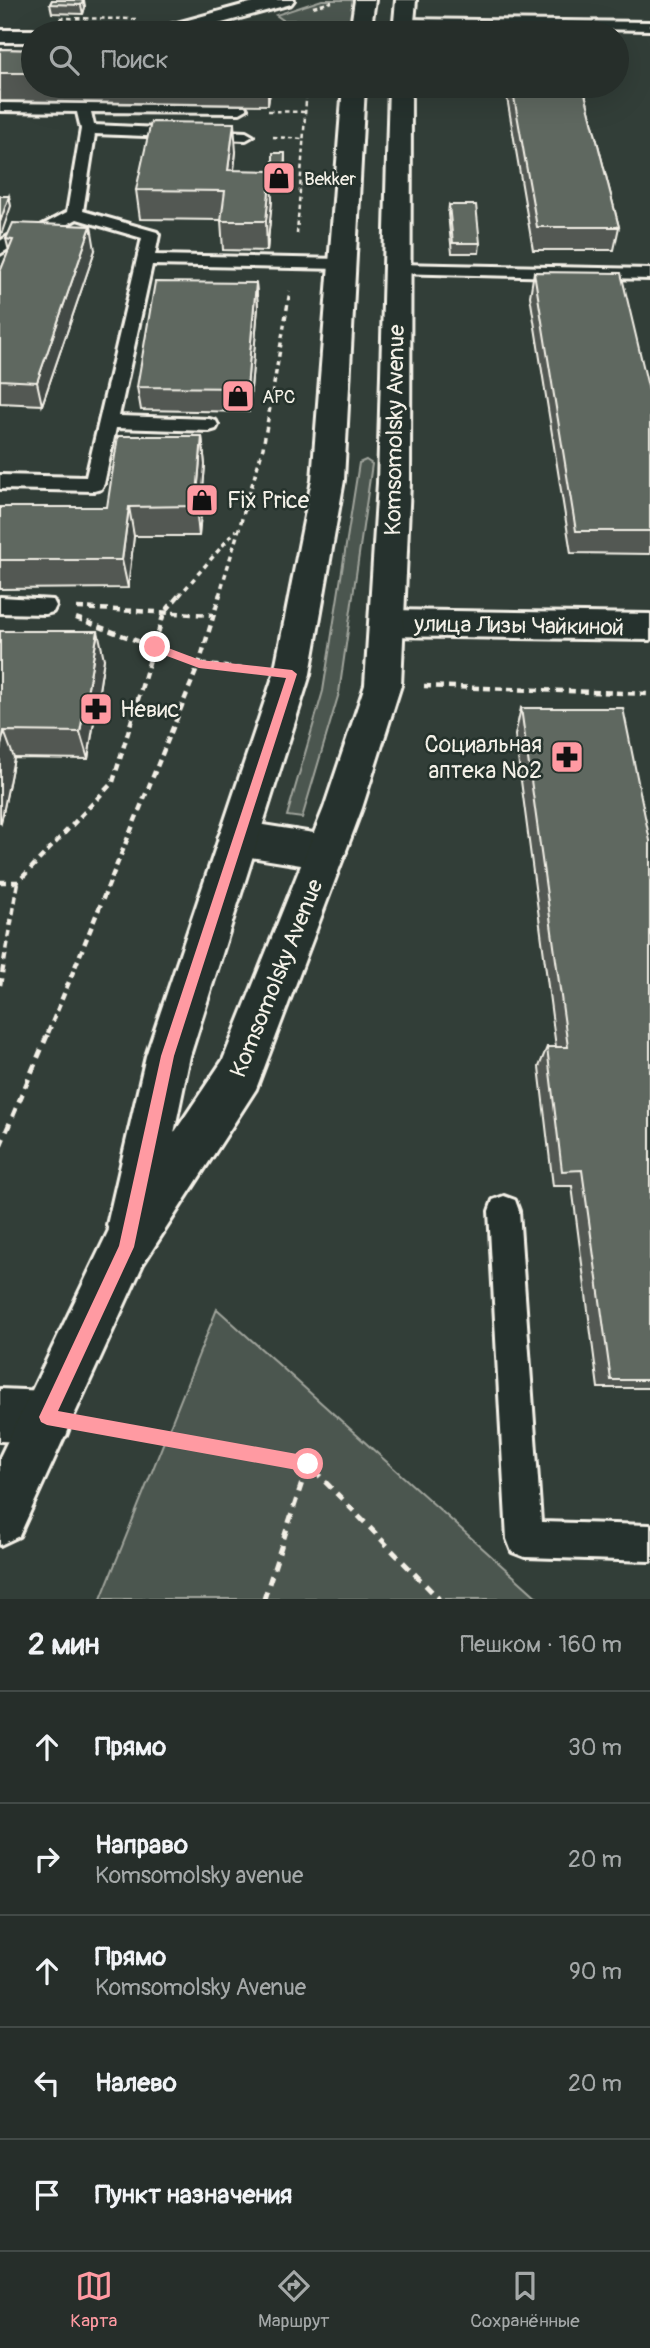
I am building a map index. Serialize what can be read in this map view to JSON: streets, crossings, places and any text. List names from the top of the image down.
{
  "streets": {
    "main road": ["Komsomolsky Avenue", "улица Лизы Чайкиной"]
  },
  "crossings": [
    ["Komsomolsky Avenue", "улица Лизы Чайкиной"]
  ],
  "places": {
    "shop": ["Bekker", "АРС", "Fix Price"],
    "pharmacy": ["Невис", "Социальная аптека №2"]
  },
  "page": {
    "search": "Поиск",
    "heading": ["2 мин", "Пешком · 160 m"],
    "list": [
      ["Прямо", "30 m"],
      ["Направо", "Komsomolsky avenue", "20 m"],
      ["Прямо", "Komsomolsky Avenue", "90 m"],
      ["Налево", "20 m"],
      "Пункт назначения"
    ],
    "nav": ["Карта", "Маршрут", "Сохранённые"]
  }
}
